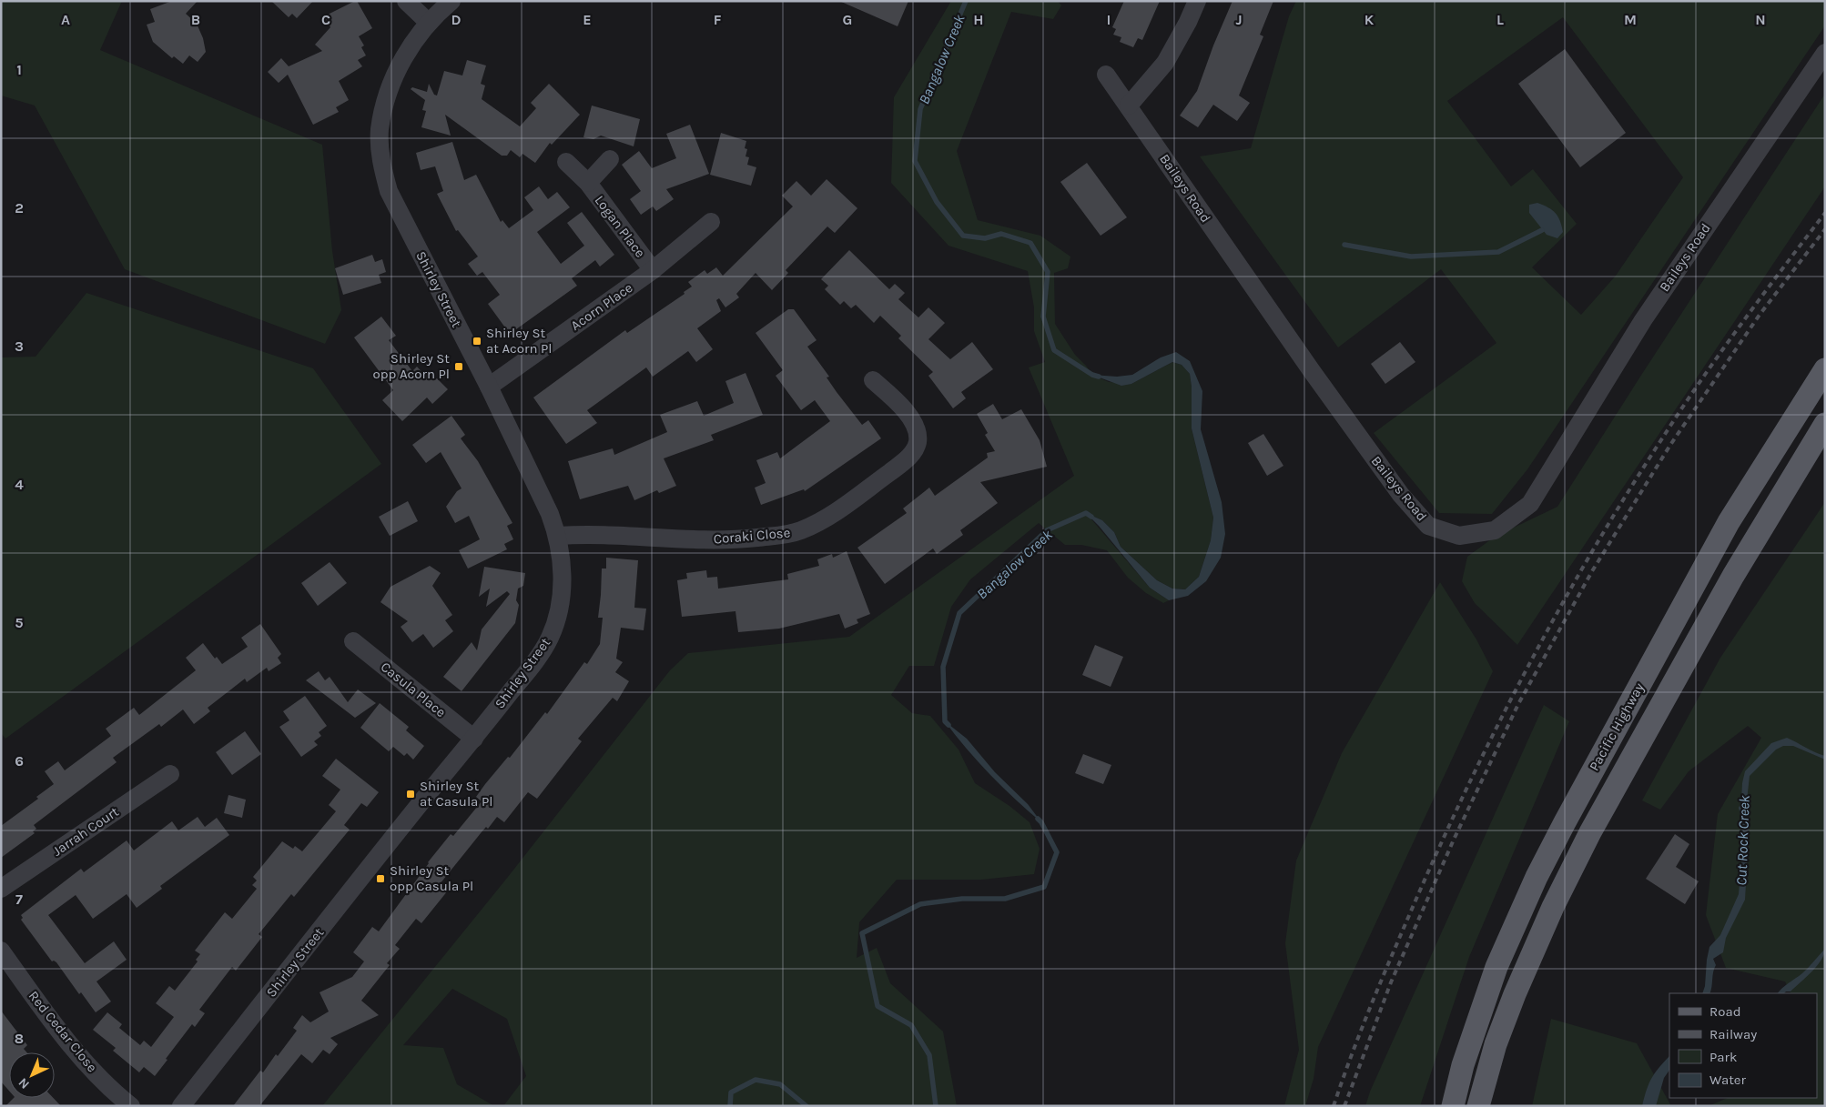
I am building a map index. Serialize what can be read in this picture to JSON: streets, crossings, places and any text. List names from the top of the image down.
{
  "streets": {
    "main road": ["Pacific Highway"],
    "street": [
      "Baileys Road",
      "Logan Place",
      "Shirley Street",
      "Acorn Place",
      "Coraki Close",
      "Casula Place",
      "Jarrah Court",
      "Red Cedar Close"
    ]
  },
  "crossings": [
    ["Logan Place", "Acorn Place"],
    ["Shirley Street", "Acorn Place"],
    ["Shirley Street", "Coraki Close"],
    ["Shirley Street", "Casula Place"]
  ],
  "water": ["Bangalow Creek", "Cut Rock Creek"],
  "places": {
    "transit": [
      "Shirley St at Acorn Pl",
      "Shirley St opp Acorn Pl",
      "Shirley St at Casula Pl",
      "Shirley St opp Casula Pl"
    ]
  },
  "legend": [
    "Road",
    "Railway",
    "Park",
    "Water"
  ],
  "north": "bottom left",
  "grid": {
    "columns": [
      "A",
      "B",
      "C",
      "D",
      "E",
      "F",
      "G",
      "H",
      "I",
      "J",
      "K",
      "L",
      "M",
      "N"
    ],
    "rows": [
      "1",
      "2",
      "3",
      "4",
      "5",
      "6",
      "7",
      "8"
    ]
  }
}
